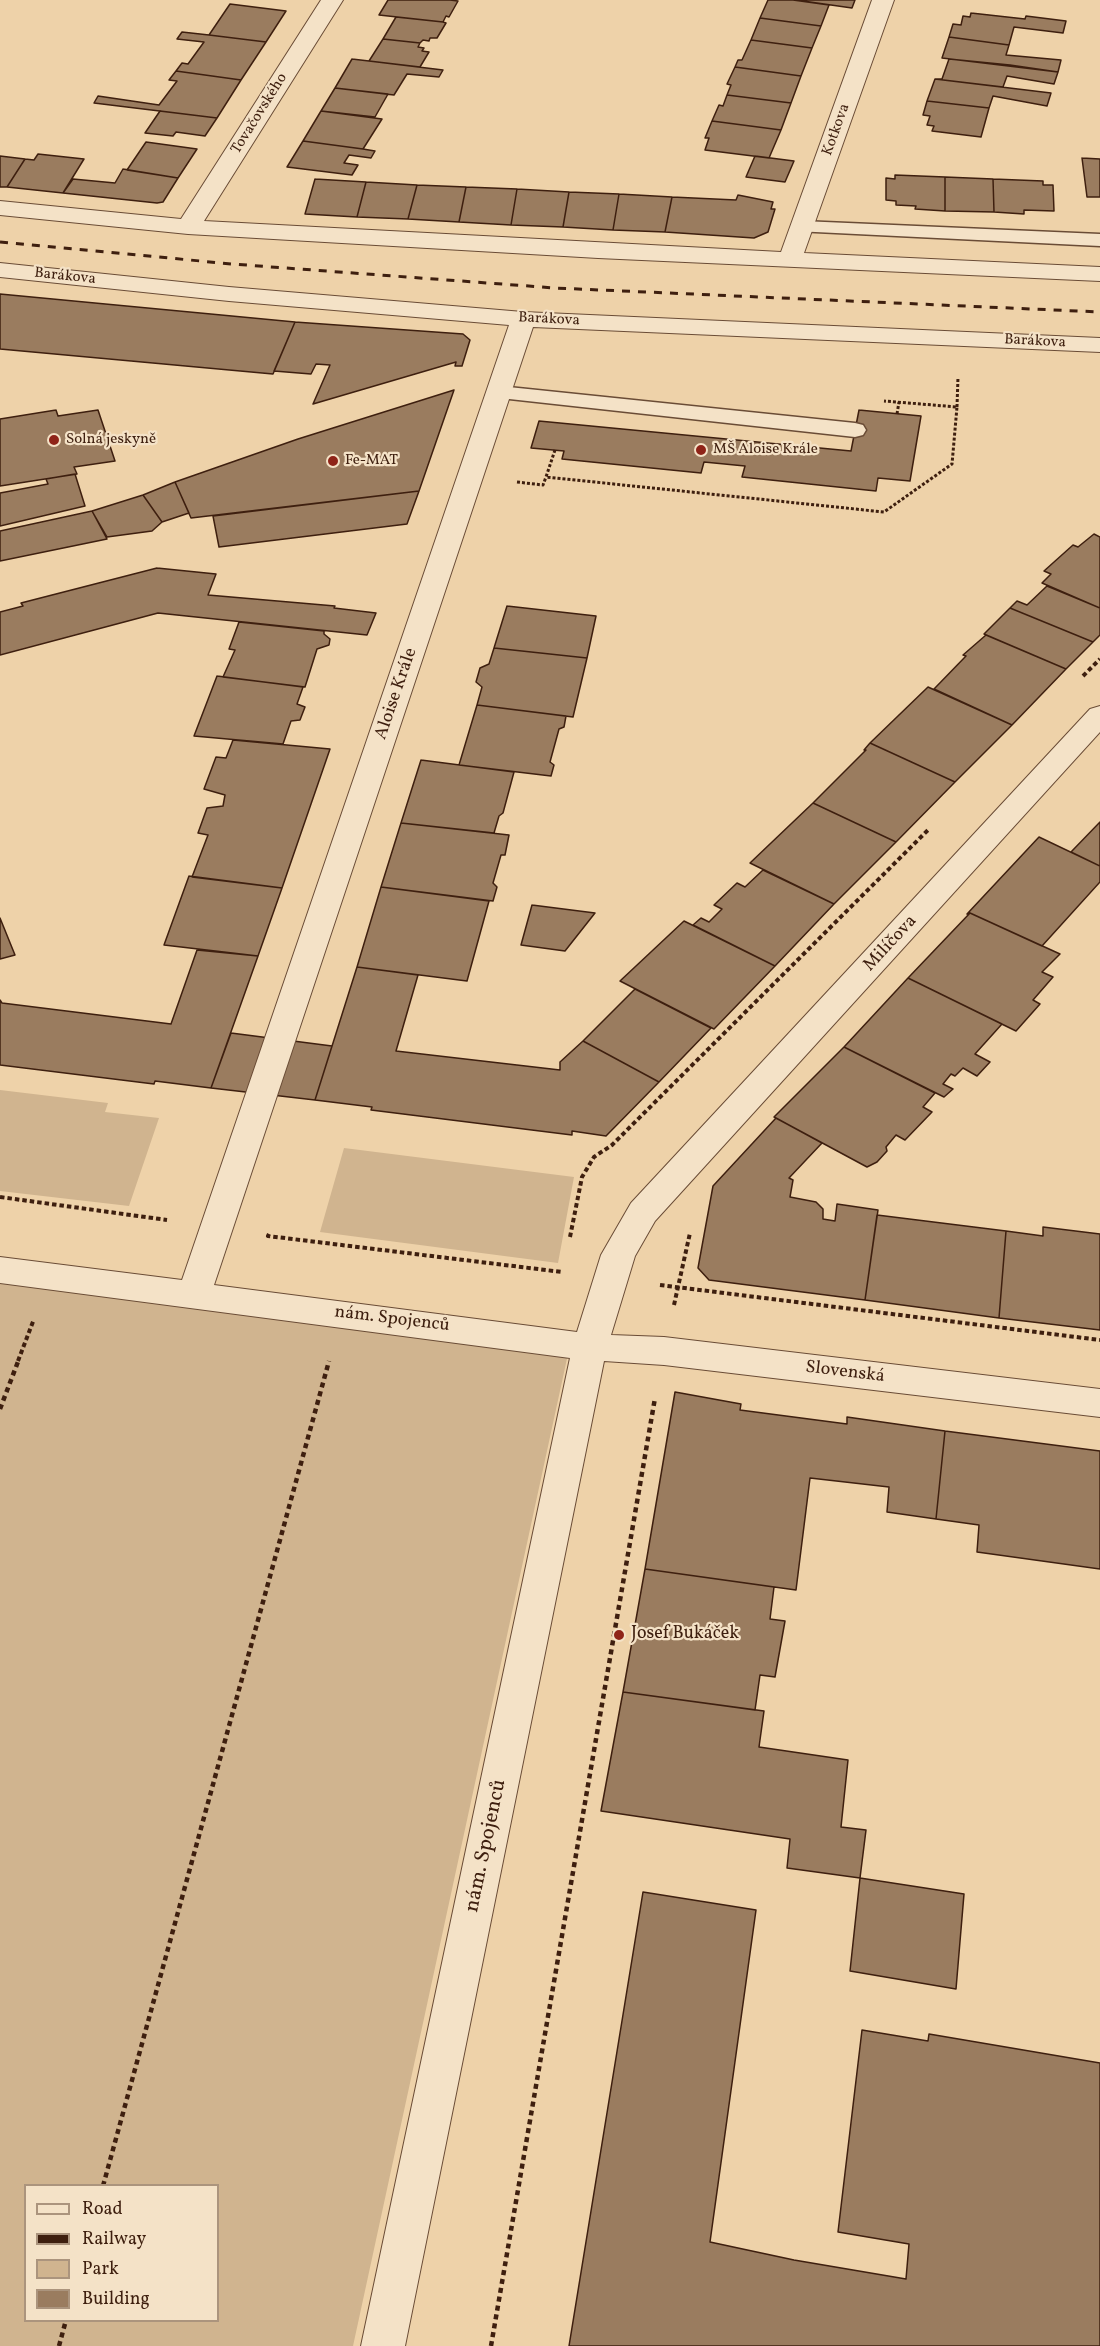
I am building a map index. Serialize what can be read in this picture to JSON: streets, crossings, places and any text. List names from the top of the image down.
{
  "streets": {
    "street": [
      "Tovačovského",
      "Kotkova",
      "Barákova",
      "Aloise Krále",
      "Milíčova",
      "nám. Spojenců",
      "Slovenská"
    ]
  },
  "crossings": [
    ["Barákova", "Aloise Krále"],
    ["Aloise Krále", "nám. Spojenců"],
    ["Milíčova", "nám. Spojenců"],
    ["nám. Spojenců", "Slovenská"]
  ],
  "places": [
    "Solná jeskyně",
    "MŠ Aloise Krále",
    "Fe-MAT",
    "Josef Bukáček"
  ],
  "legend": [
    "Road",
    "Railway",
    "Park",
    "Building"
  ]
}
